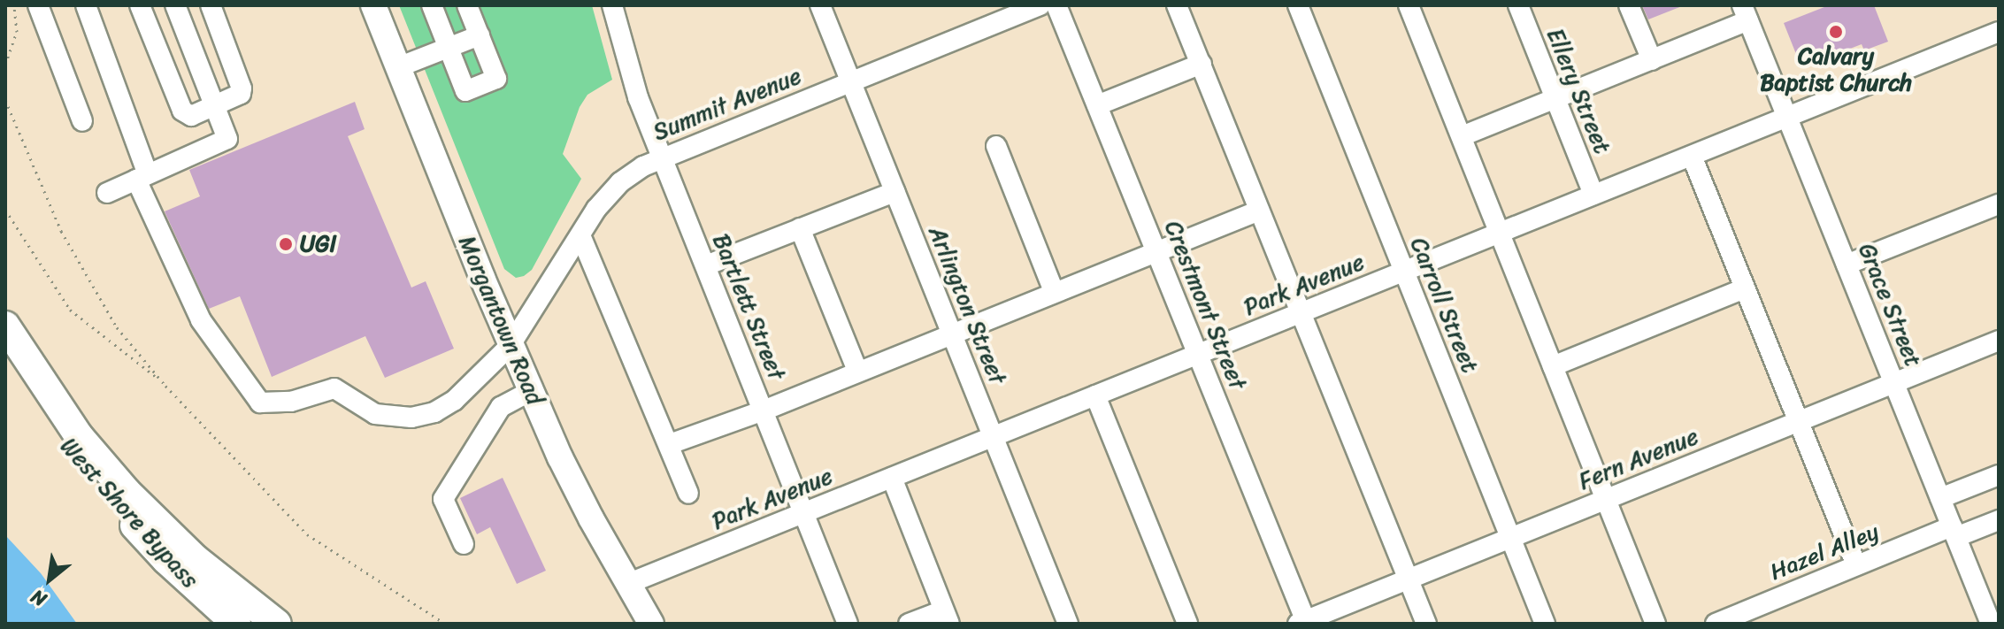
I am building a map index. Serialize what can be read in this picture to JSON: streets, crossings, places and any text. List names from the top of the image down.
{
  "streets": {
    "highway": ["West Shore Bypass"],
    "main road": ["Morgantown Road"],
    "street": [
      "Ellery Street",
      "Summit Avenue",
      "Park Avenue",
      "Arlington Street",
      "Crestmont Street",
      "Carroll Street",
      "Grace Street",
      "Bartlett Street",
      "Fern Avenue",
      "Hazel Alley"
    ]
  },
  "crossings": [
    ["Ellery Street", "Park Avenue"],
    ["Summit Avenue", "Arlington Street"],
    ["Summit Avenue", "Bartlett Street"],
    ["Summit Avenue", "Morgantown Road"],
    ["Park Avenue", "Arlington Street"],
    ["Park Avenue", "Crestmont Street"],
    ["Park Avenue", "Carroll Street"],
    ["Park Avenue", "Grace Street"],
    ["Park Avenue", "Bartlett Street"],
    ["Park Avenue", "Morgantown Road"],
    ["Crestmont Street", "Fern Avenue"],
    ["Carroll Street", "Fern Avenue"],
    ["Grace Street", "Fern Avenue"],
    ["Grace Street", "Hazel Alley"]
  ],
  "places": ["Calvary Baptist Church", "UGI"],
  "north": "bottom left"
}
